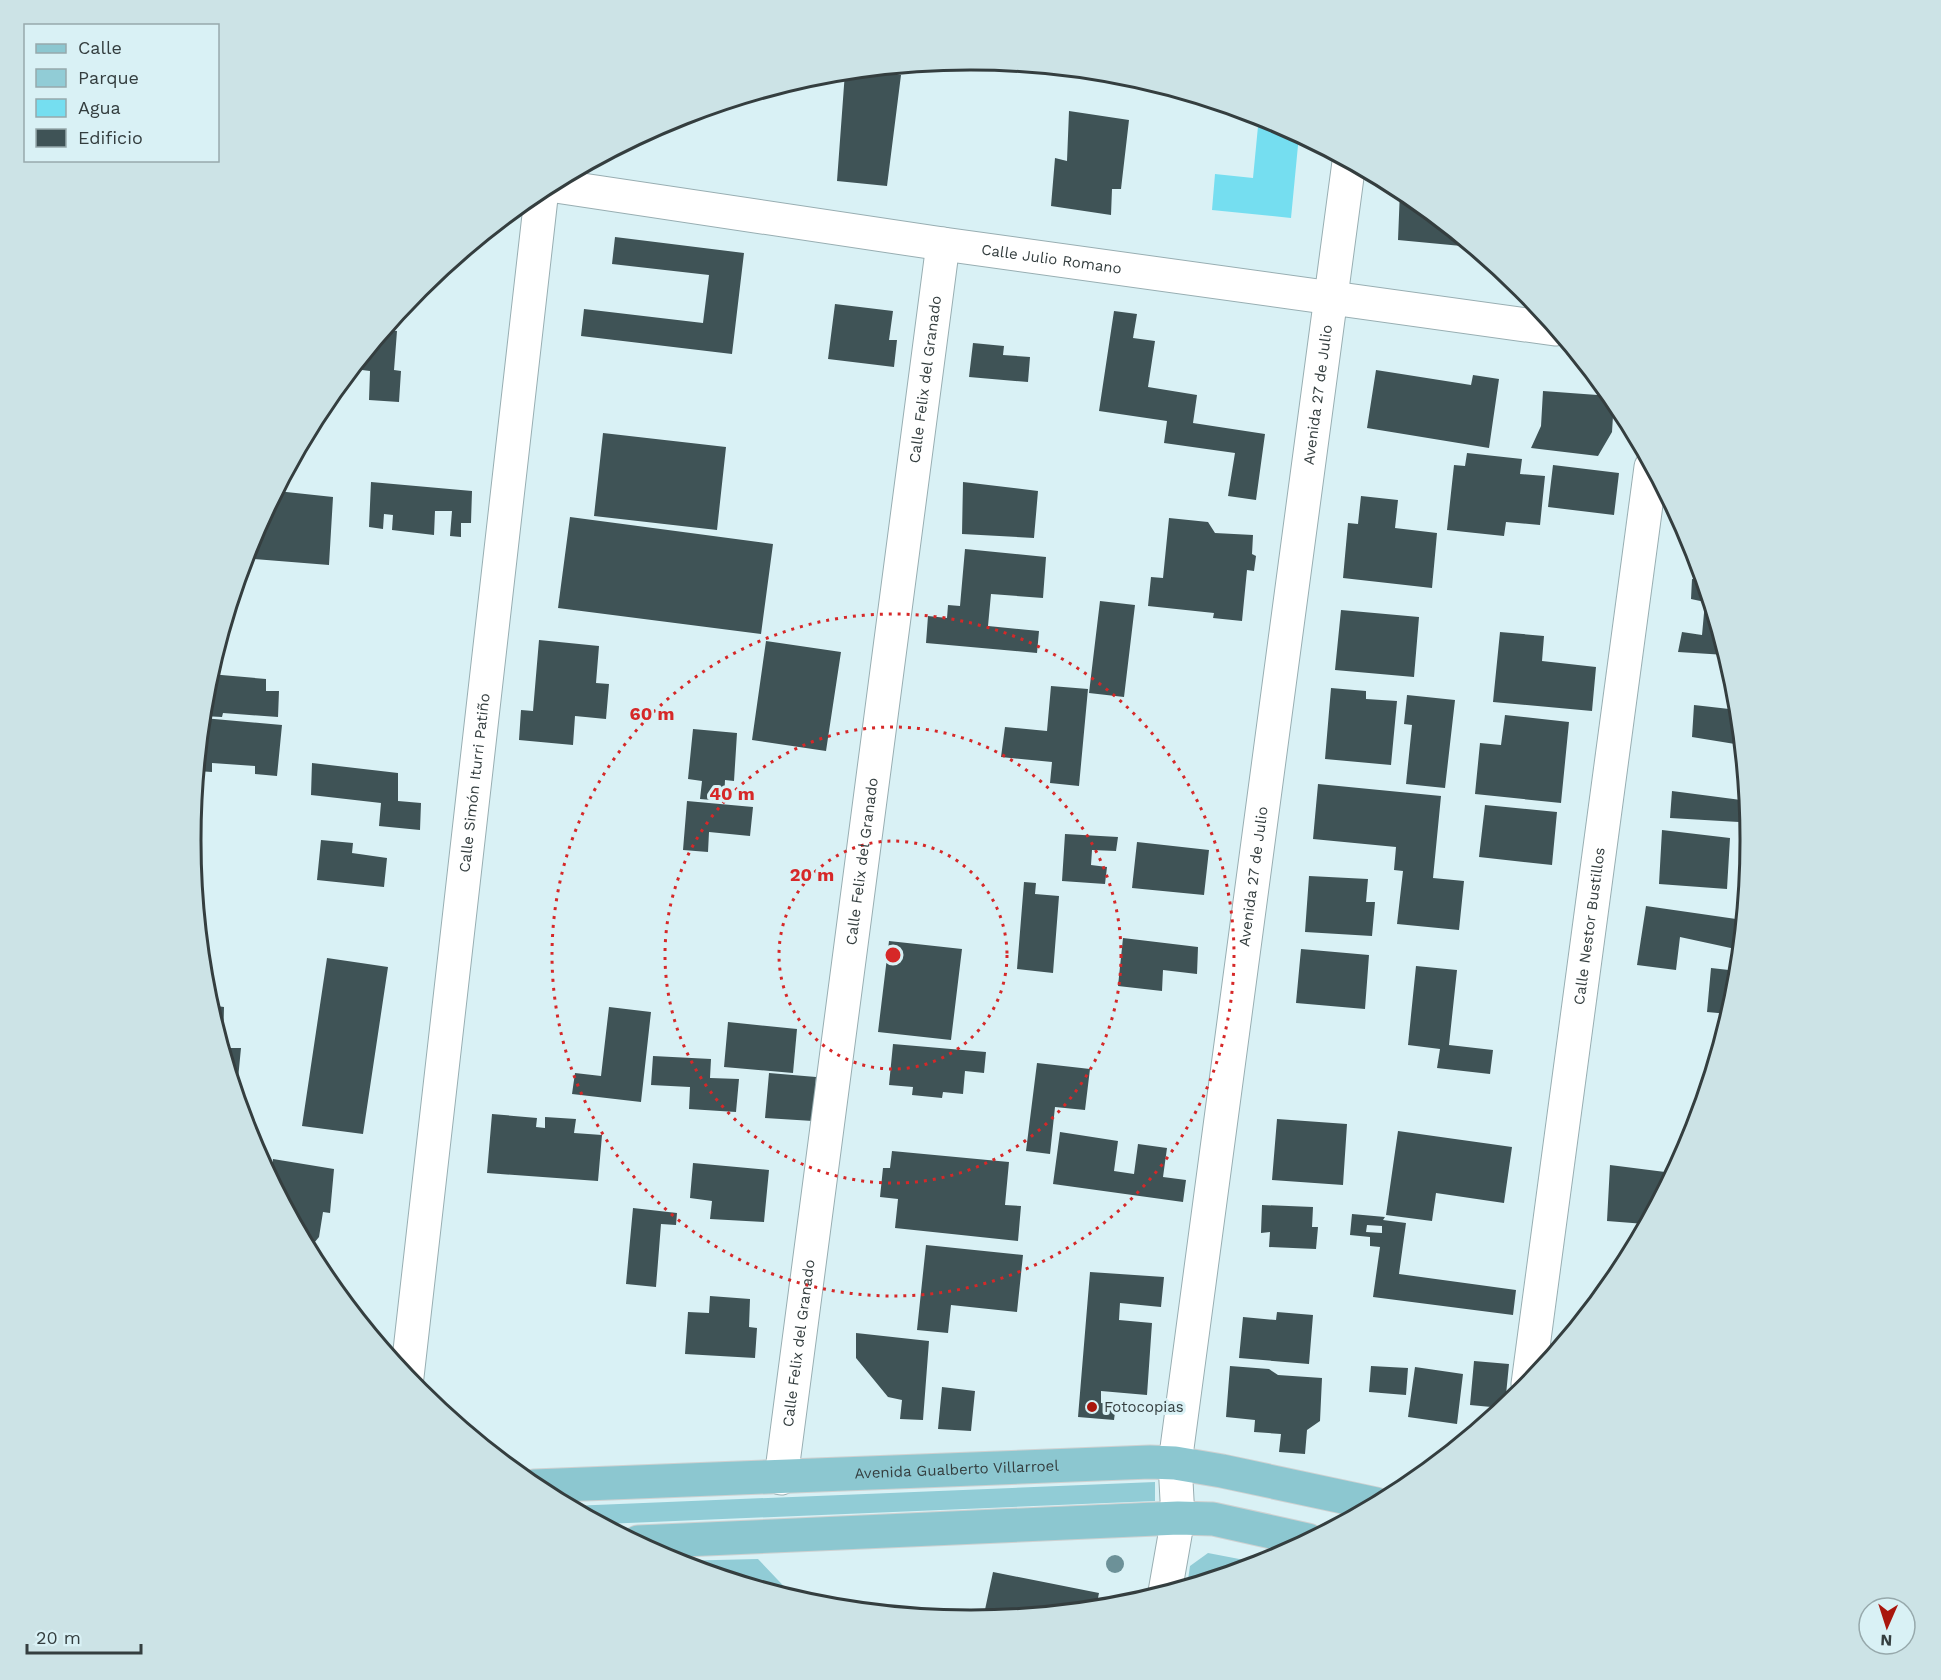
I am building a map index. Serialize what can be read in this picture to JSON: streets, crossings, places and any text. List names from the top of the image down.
{
  "streets": {
    "main road": ["Avenida Gualberto Villarroel"],
    "street": [
      "Calle Julio Romano",
      "Calle Felix del Granado",
      "Avenida 27 de Julio",
      "Calle Simón Iturri Patiño",
      "Calle Nestor Bustillos"
    ]
  },
  "crossings": [
    ["Calle Julio Romano", "Calle Felix del Granado"],
    ["Calle Julio Romano", "Avenida 27 de Julio"],
    ["Calle Felix del Granado", "Avenida Gualberto Villarroel"],
    ["Avenida 27 de Julio", "Avenida Gualberto Villarroel"]
  ],
  "places": ["Fotocopias"],
  "legend": [
    "Calle",
    "Parque",
    "Agua",
    "Edificio"
  ],
  "scale_bar": "20 m",
  "north": "bottom",
  "rings": ["60 m", "40 m", "20 m"]
}
